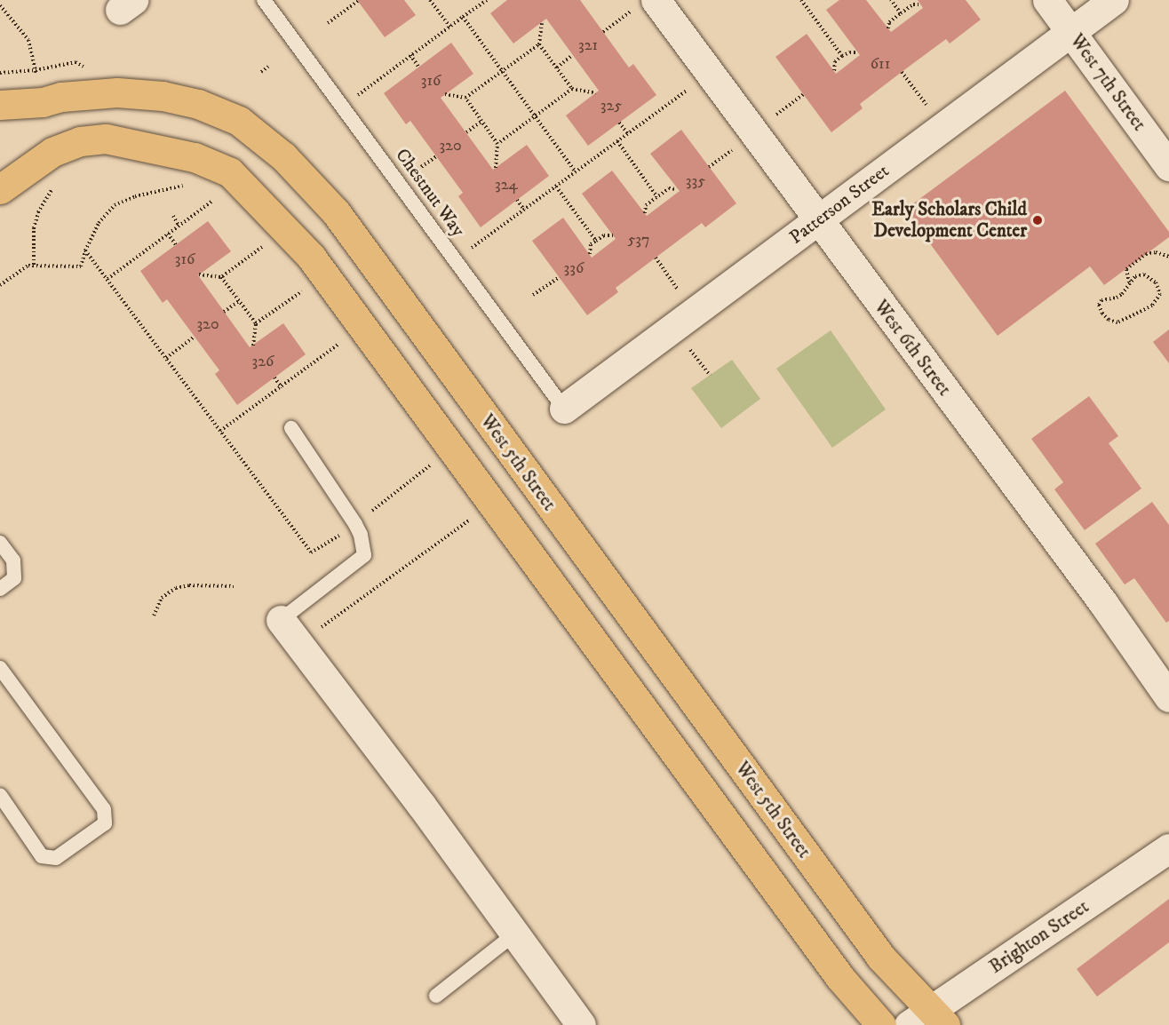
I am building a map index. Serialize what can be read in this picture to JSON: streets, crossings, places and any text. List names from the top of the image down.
{
  "streets": {
    "main road": ["West 5th Street"],
    "street": [
      "West 7th Street",
      "Patterson Street",
      "West 6th Street",
      "Brighton Street"
    ],
    "lane": ["Chestnut Way"]
  },
  "crossings": [
    ["West 7th Street", "Patterson Street"],
    ["Chestnut Way", "Patterson Street"],
    ["Patterson Street", "West 6th Street"],
    ["West 5th Street", "Brighton Street"]
  ],
  "places": ["Early Scholars Child Development Center"],
  "house_numbers": [
    "321",
    "611",
    "316",
    "325",
    "320",
    "335",
    "324",
    "537",
    "316",
    "336",
    "320",
    "326"
  ]
}
